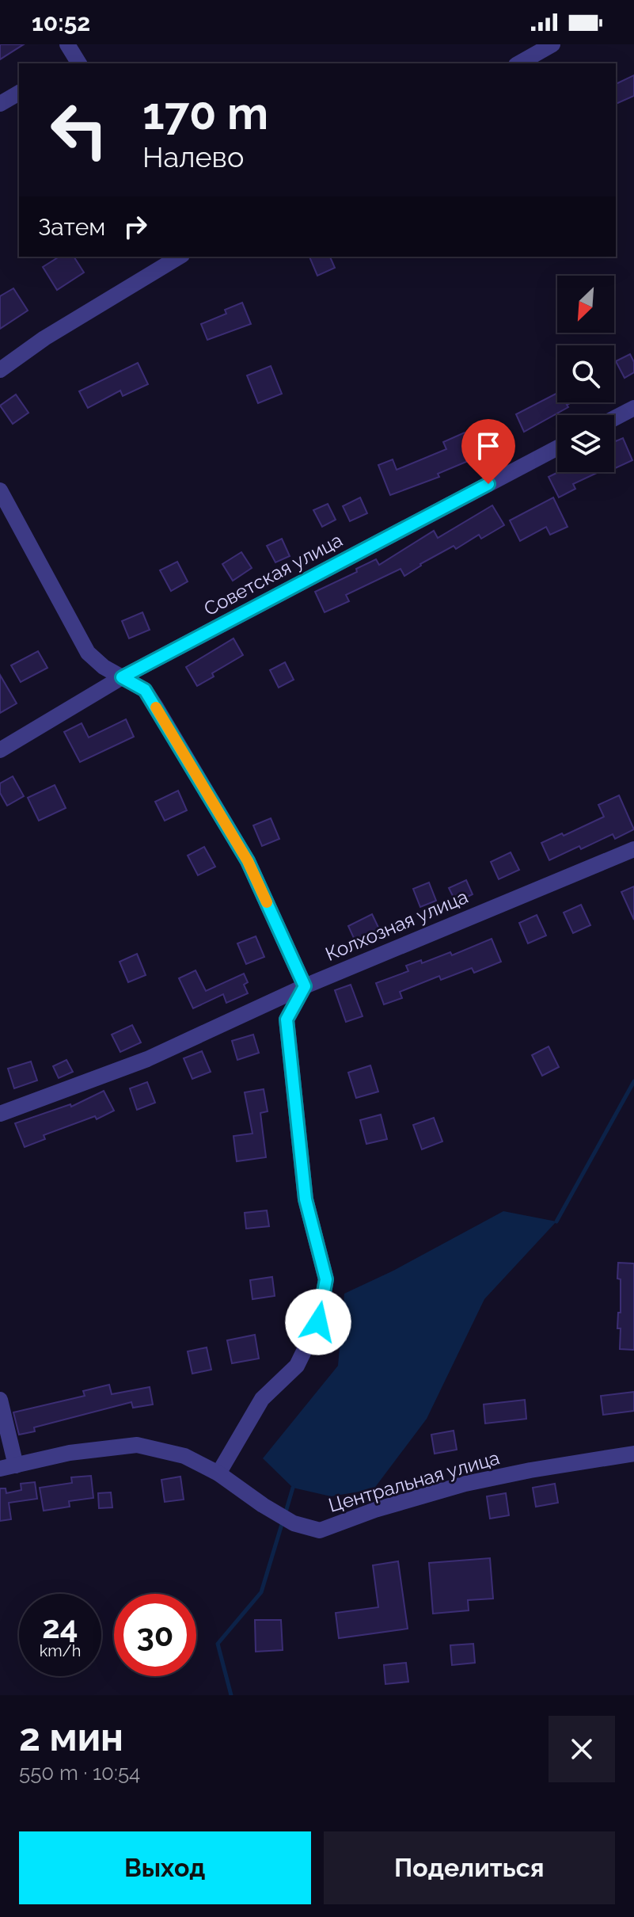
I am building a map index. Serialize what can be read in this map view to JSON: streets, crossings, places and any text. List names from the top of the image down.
{
  "streets": {
    "street": ["Советская улица", "Колхозная улица", "Центральная улица"]
  },
  "north": "bottom left",
  "page": {
    "status": "10:52",
    "turn": ["170 m", "Налево"],
    "then": "Затем",
    "speed": "24 km/h",
    "limit": "30",
    "heading": ["2 мин", "550 m · 10:54"],
    "buttons": ["Выход", "Поделиться"]
  }
}
